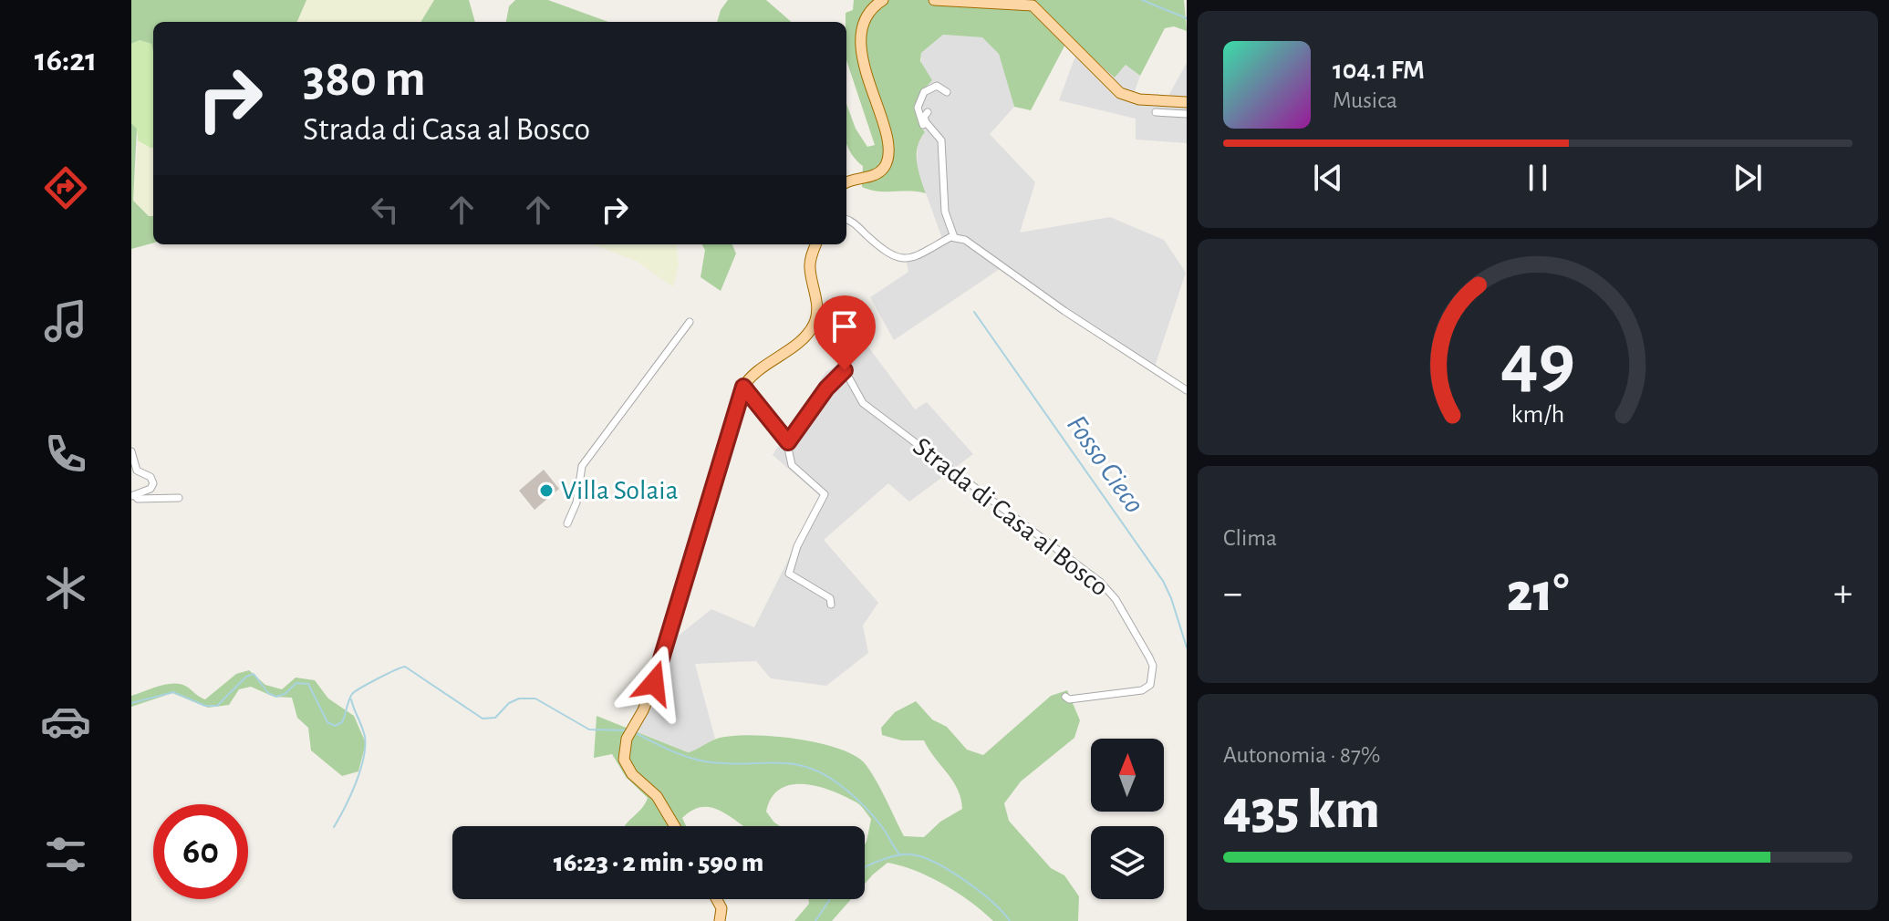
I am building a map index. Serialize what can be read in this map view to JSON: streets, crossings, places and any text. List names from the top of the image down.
{
  "streets": {
    "street": ["Strada di Casa al Bosco"]
  },
  "water": ["Fosso Cieco"],
  "places": ["Villa Solaia"],
  "north": "top",
  "page": {
    "tabs": "16:21",
    "turn": ["380 m", "Strada di Casa al Bosco"],
    "song": ["104.1 FM", "Musica"],
    "tile": [
      "Clima",
      ["Autonomia · 87%", "435 km"]
    ],
    "heat": ["−", "21°", "+"],
    "limit": "60",
    "trip": "16:23 · 2 min · 590 m",
    "gauge": ["49", "km/h"]
  }
}
